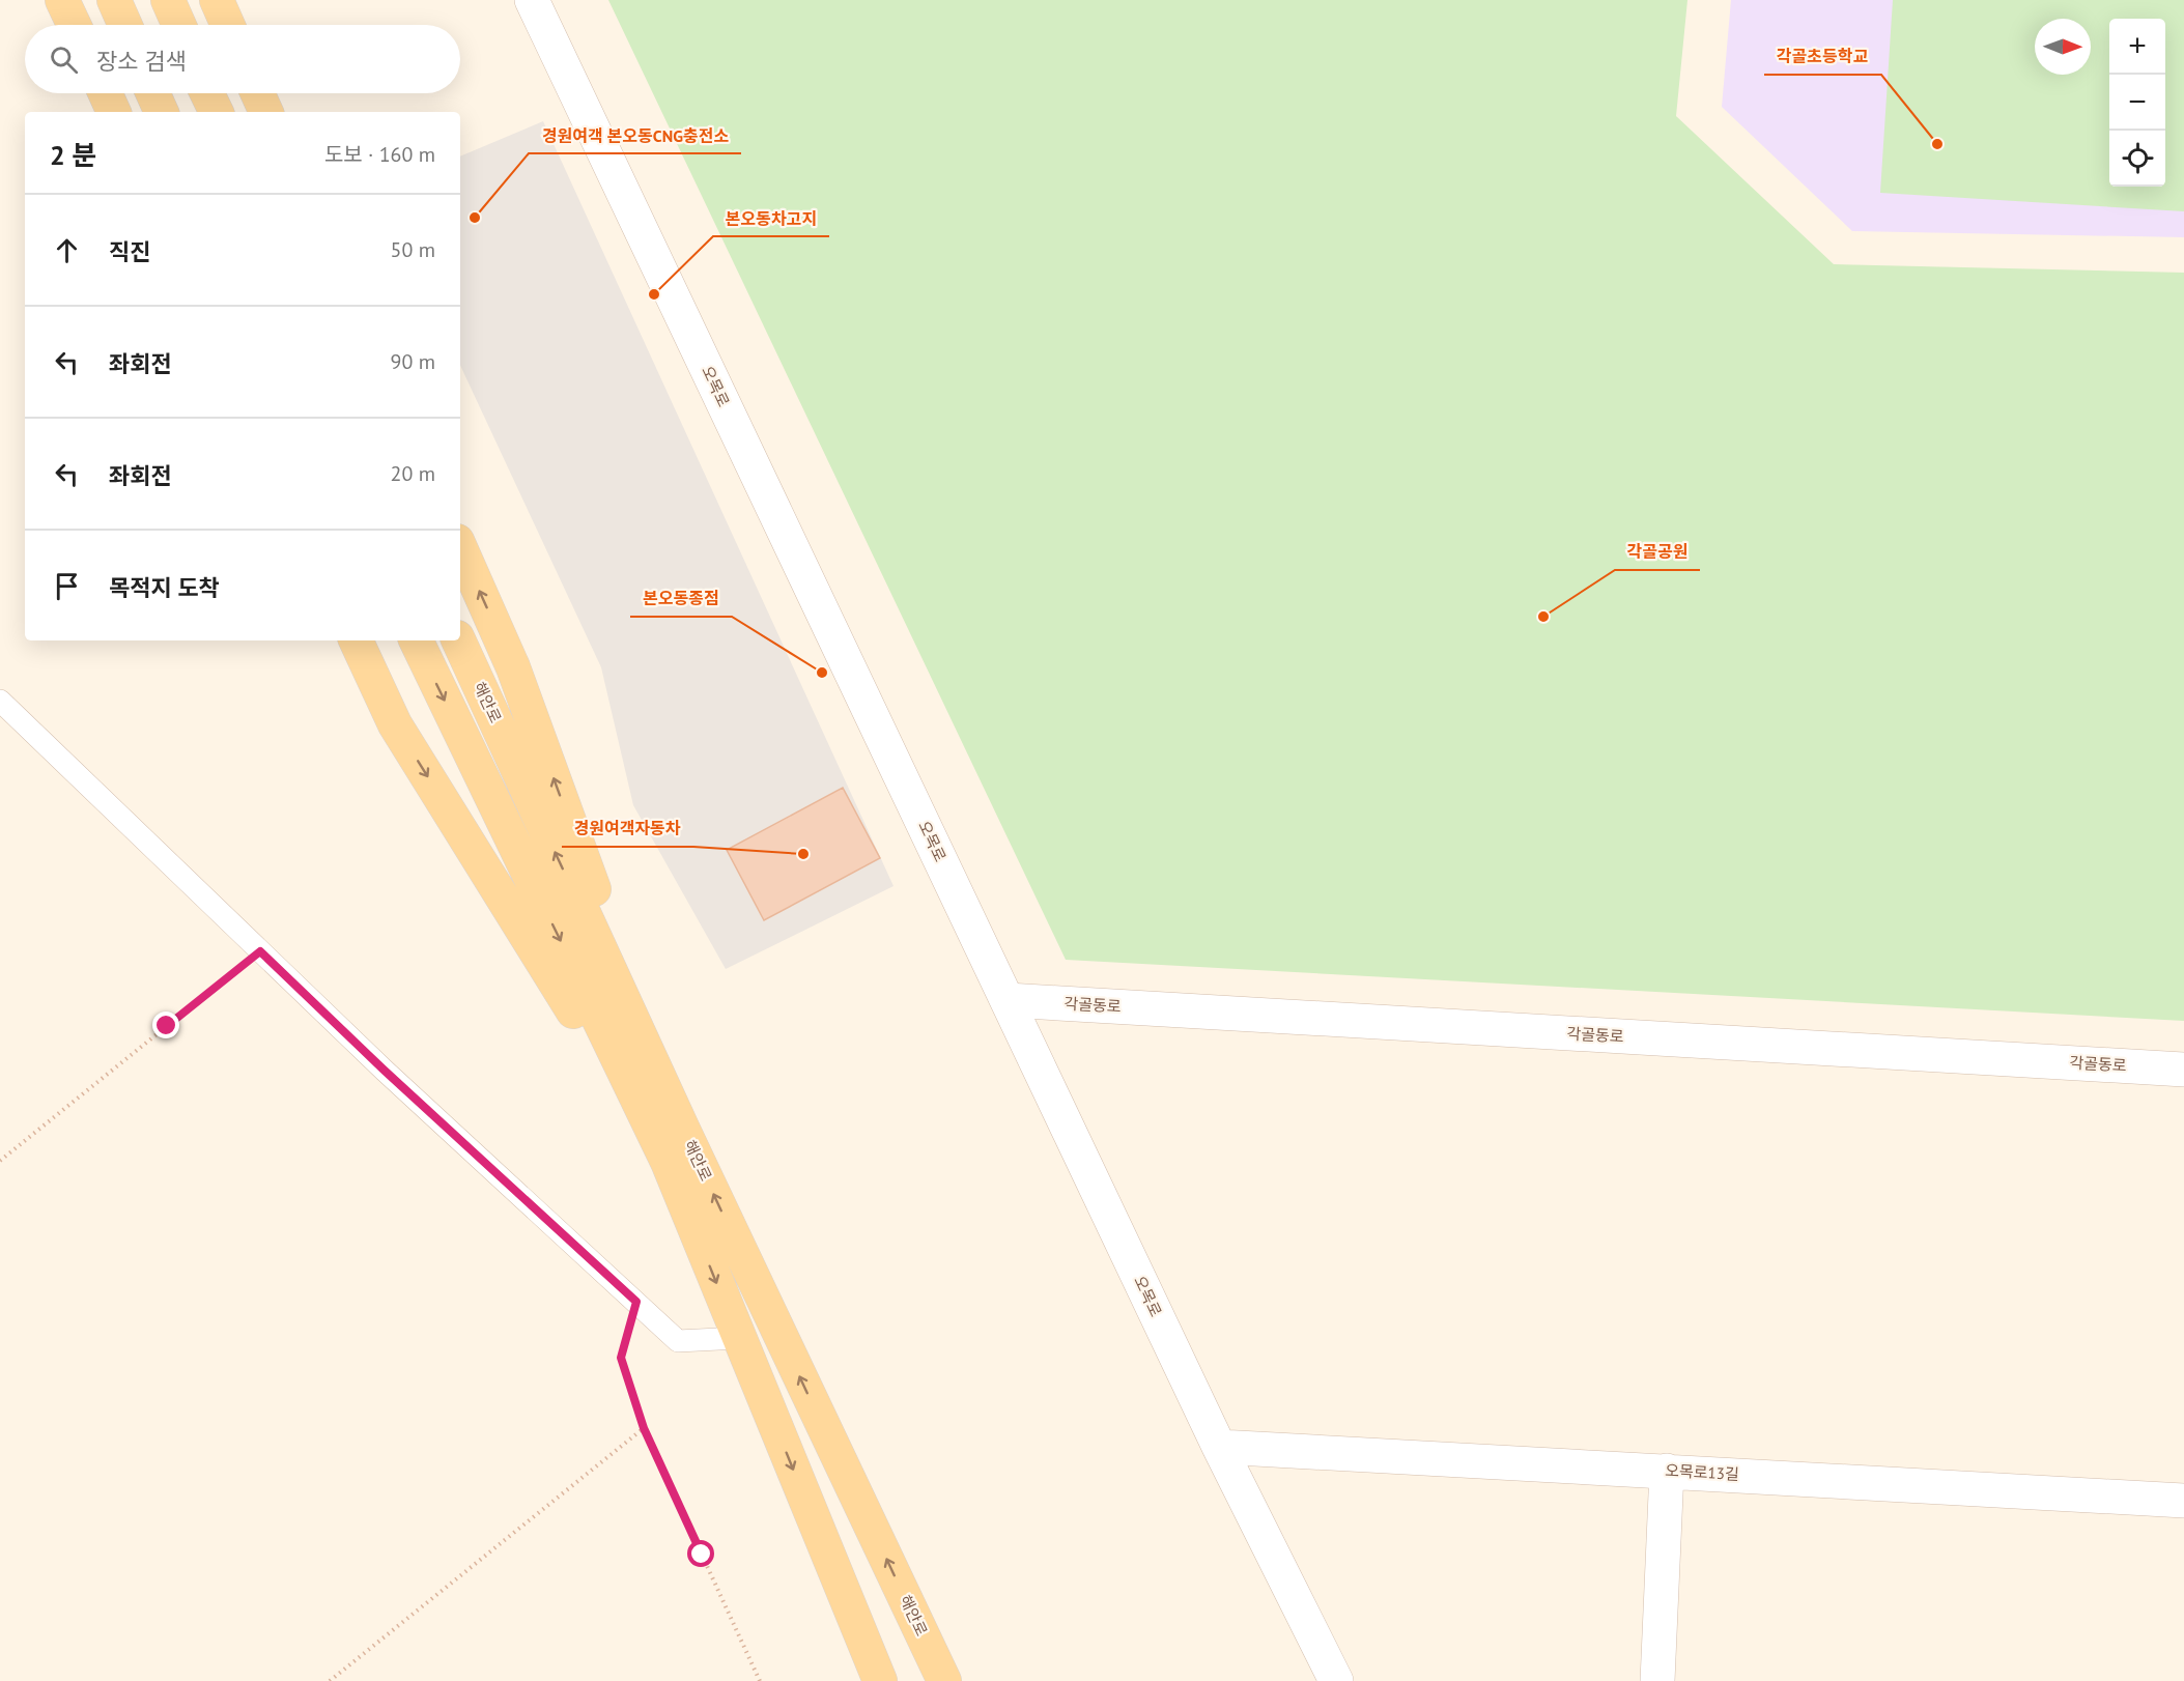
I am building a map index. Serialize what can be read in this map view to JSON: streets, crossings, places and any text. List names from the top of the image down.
{
  "streets": {
    "main road": ["해안로"],
    "street": ["오목로", "각골동로", "오목로13길"]
  },
  "crossings": [
    ["오목로", "각골동로"],
    ["오목로", "오목로13길"]
  ],
  "places": [
    "각골초등학교",
    "경원여객 본오동CNG충전소",
    "본오동차고지",
    "각골공원",
    "본오동종점",
    "경원여객자동차"
  ],
  "north": "right",
  "page": {
    "map_buttons": ["+", "−"],
    "search": "장소 검색",
    "heading": ["2 분", "도보 · 160 m"],
    "list": [
      ["직진", "50 m"],
      ["좌회전", "90 m"],
      ["좌회전", "20 m"],
      "목적지 도착"
    ]
  }
}
